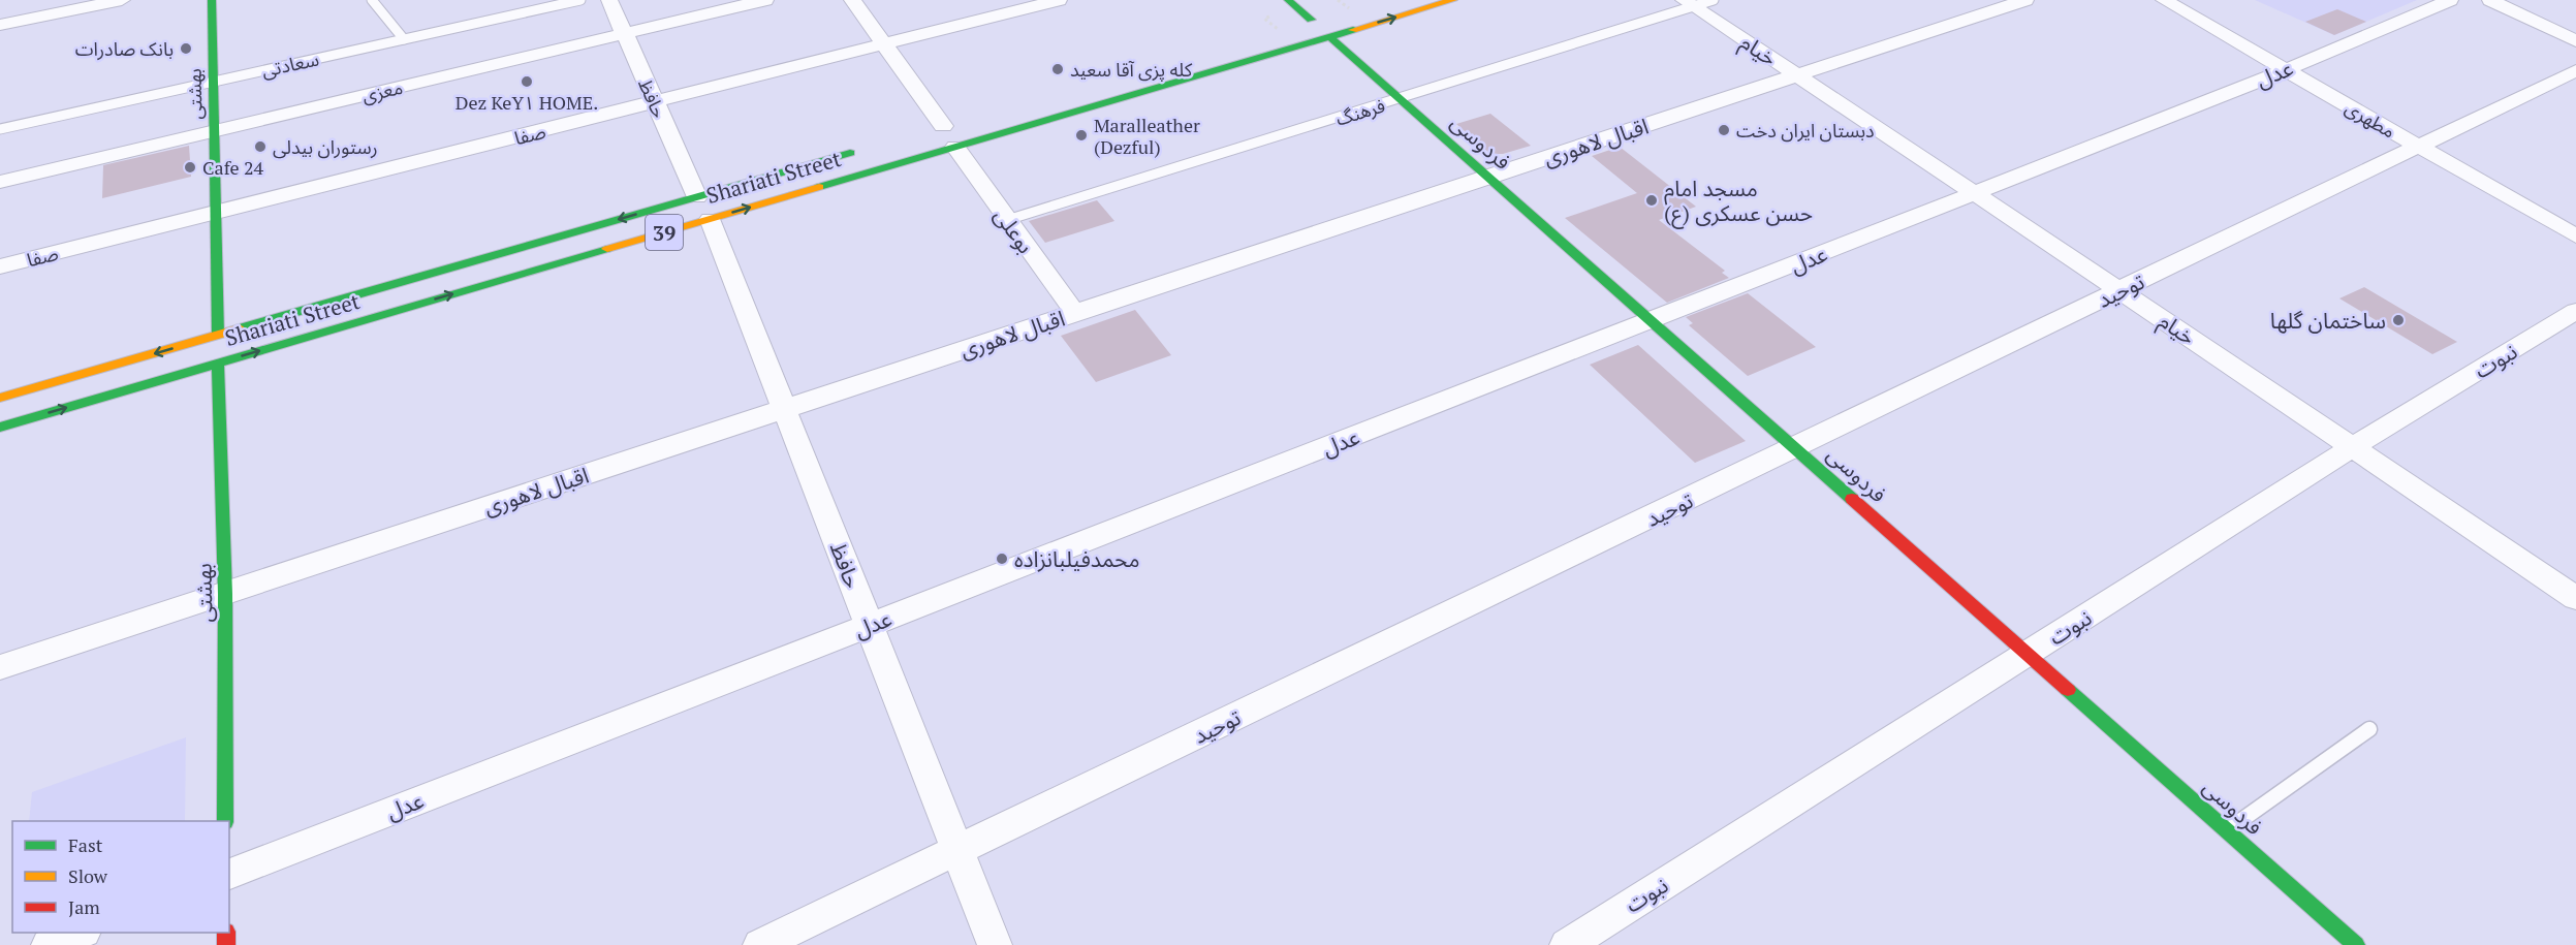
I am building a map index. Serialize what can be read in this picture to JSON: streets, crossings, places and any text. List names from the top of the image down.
{
  "streets": {
    "main road": [
      "بهشتی",
      "فردوسی",
      "Shariati Street",
      "39"
    ],
    "street": [
      "خیام",
      "عدل",
      "معزی",
      "حافظ",
      "مطهری",
      "صفا",
      "اقبال لاهوری",
      "بوعلی",
      "توحید",
      "نبوت"
    ],
    "lane": ["سعادتی", "فرهنگ"]
  },
  "crossings": [
    ["خیام", "عدل"],
    ["خیام", "فرهنگ"],
    ["خیام", "اقبال لاهوری"],
    ["خیام", "توحید"],
    ["خیام", "نبوت"],
    ["سعادتی", "بهشتی"],
    ["عدل", "حافظ"],
    ["عدل", "مطهری"],
    ["عدل", "فردوسی"],
    ["معزی", "بهشتی"],
    ["معزی", "حافظ"],
    ["بهشتی", "صفا"],
    ["بهشتی", "اقبال لاهوری"],
    ["بهشتی", "Shariati Street"],
    ["حافظ", "صفا"],
    ["حافظ", "اقبال لاهوری"],
    ["حافظ", "Shariati Street"],
    ["حافظ", "توحید"],
    ["فرهنگ", "فردوسی"],
    ["فرهنگ", "بوعلی"],
    ["مطهری", "توحید"],
    ["فردوسی", "اقبال لاهوری"],
    ["فردوسی", "Shariati Street"],
    ["فردوسی", "توحید"],
    ["فردوسی", "نبوت"],
    ["اقبال لاهوری", "بوعلی"],
    ["Shariati Street", "بوعلی"]
  ],
  "places": [
    "بانک صادرات",
    "کله پزی آقا سعید",
    "Dez KeY۱ HOME.",
    "دبستان ایران دخت",
    "Maralleather (Dezful)",
    "رستوران بیدلی",
    "Cafe 24",
    "مسجد امام حسن عسکری (ع)",
    "ساختمان گلها",
    "محمدفيلبانزاده"
  ],
  "legend": ["Fast", "Slow", "Jam"]
}
